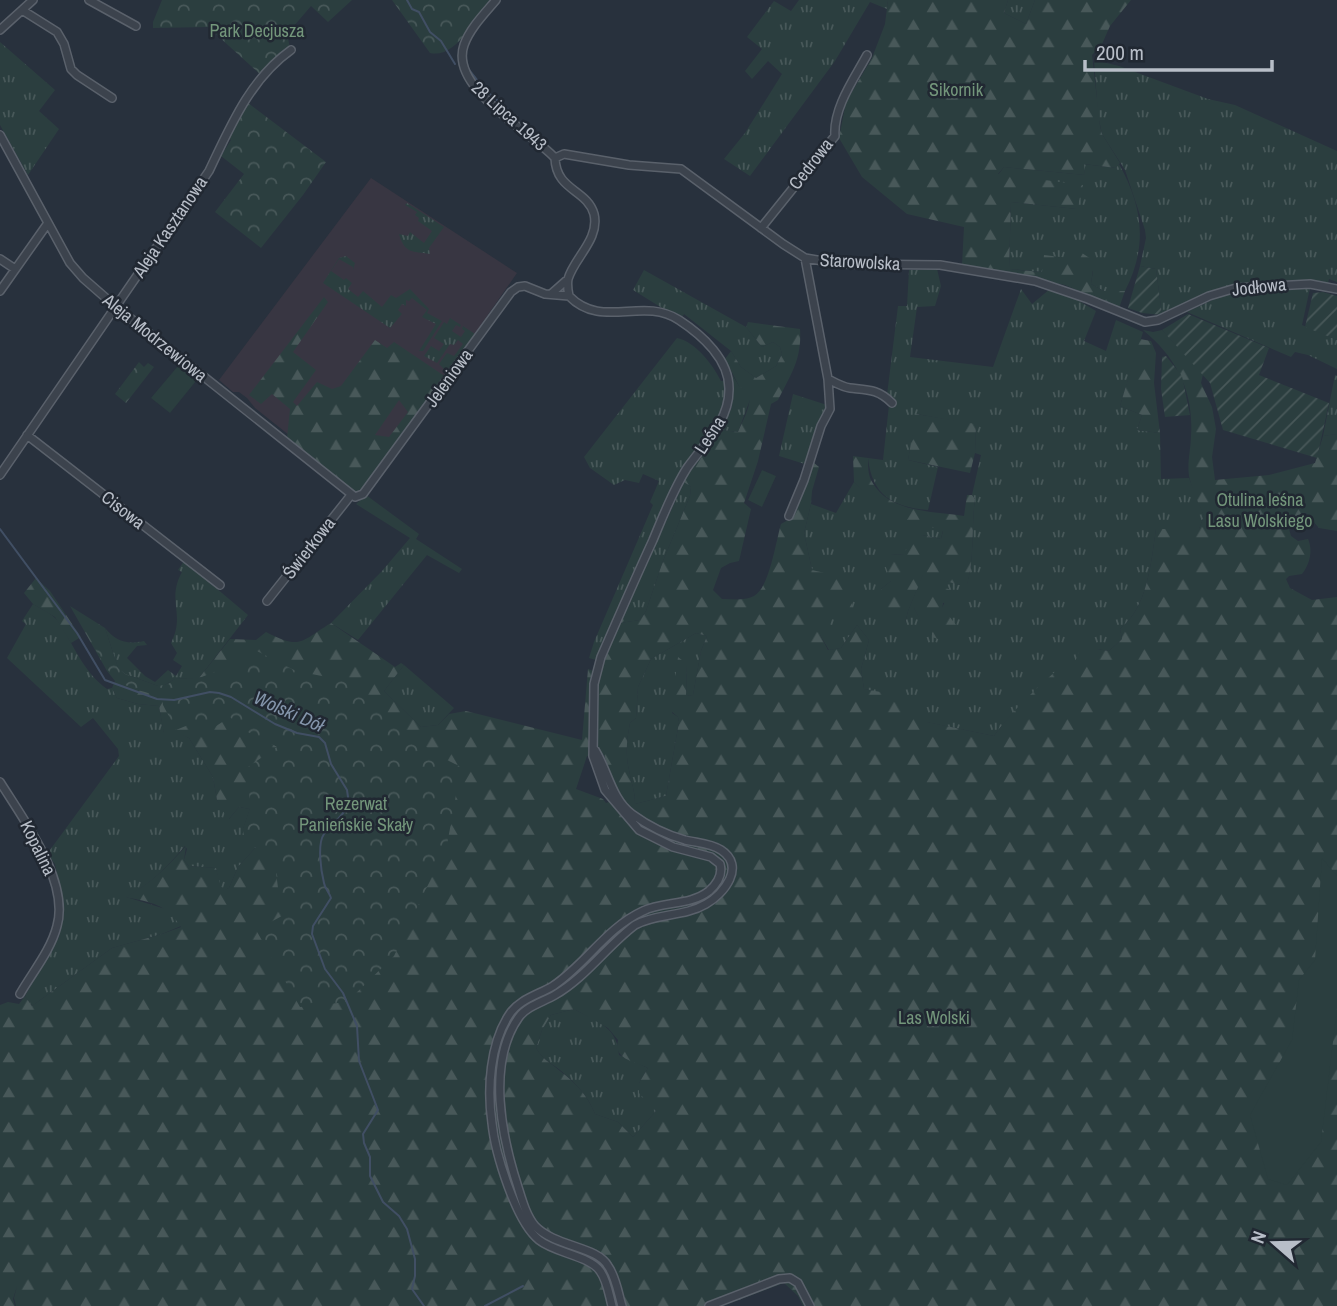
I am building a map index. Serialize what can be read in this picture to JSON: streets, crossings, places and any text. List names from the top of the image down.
{
  "streets": {
    "street": [
      "28 Lipca 1943",
      "Cedrowa",
      "Aleja Kasztanowa",
      "Starowolska",
      "Jodłowa",
      "Aleja Modrzewiowa",
      "Jeleniowa",
      "Leśna",
      "Cisowa",
      "Świerkowa",
      "Kopalina"
    ]
  },
  "crossings": [
    ["28 Lipca 1943", "Starowolska"],
    ["Cedrowa", "Starowolska"],
    ["Aleja Kasztanowa", "Aleja Modrzewiowa"],
    ["Aleja Kasztanowa", "Cisowa"],
    ["Starowolska", "Jodłowa"],
    ["Aleja Modrzewiowa", "Jeleniowa"],
    ["Aleja Modrzewiowa", "Świerkowa"],
    ["Jeleniowa", "Leśna"],
    ["Jeleniowa", "Świerkowa"]
  ],
  "water": ["Wolski Dół"],
  "parks": [
    "Park Decjusza",
    "Sikornik",
    "Otulina leśna Lasu Wolskiego",
    "Rezerwat Panieńskie Skały",
    "Las Wolski"
  ],
  "scale_bar": "200 m",
  "north": "left"
}
